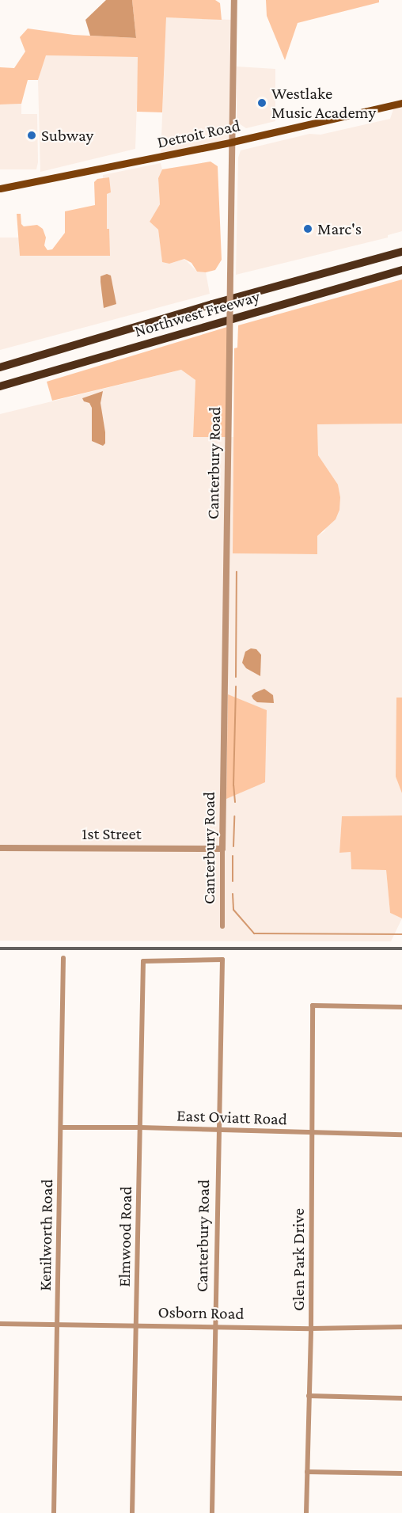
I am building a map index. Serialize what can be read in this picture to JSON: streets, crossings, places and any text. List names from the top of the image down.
{
  "streets": {
    "highway": ["Northwest Freeway"],
    "main road": ["Detroit Road"],
    "street": [
      "Canterbury Road",
      "1st Street",
      "East Oviatt Road",
      "Kenilworth Road",
      "Elmwood Road",
      "Glen Park Drive",
      "Osborn Road"
    ]
  },
  "crossings": [
    ["Detroit Road", "Canterbury Road"],
    ["Canterbury Road", "1st Street"],
    ["Canterbury Road", "East Oviatt Road"],
    ["Canterbury Road", "Elmwood Road"],
    ["Canterbury Road", "Osborn Road"],
    ["East Oviatt Road", "Kenilworth Road"],
    ["East Oviatt Road", "Elmwood Road"],
    ["East Oviatt Road", "Glen Park Drive"],
    ["Kenilworth Road", "Osborn Road"],
    ["Elmwood Road", "Osborn Road"],
    ["Glen Park Drive", "Osborn Road"]
  ],
  "places": ["Westlake Music Academy", "Subway", "Marc's"]
}
